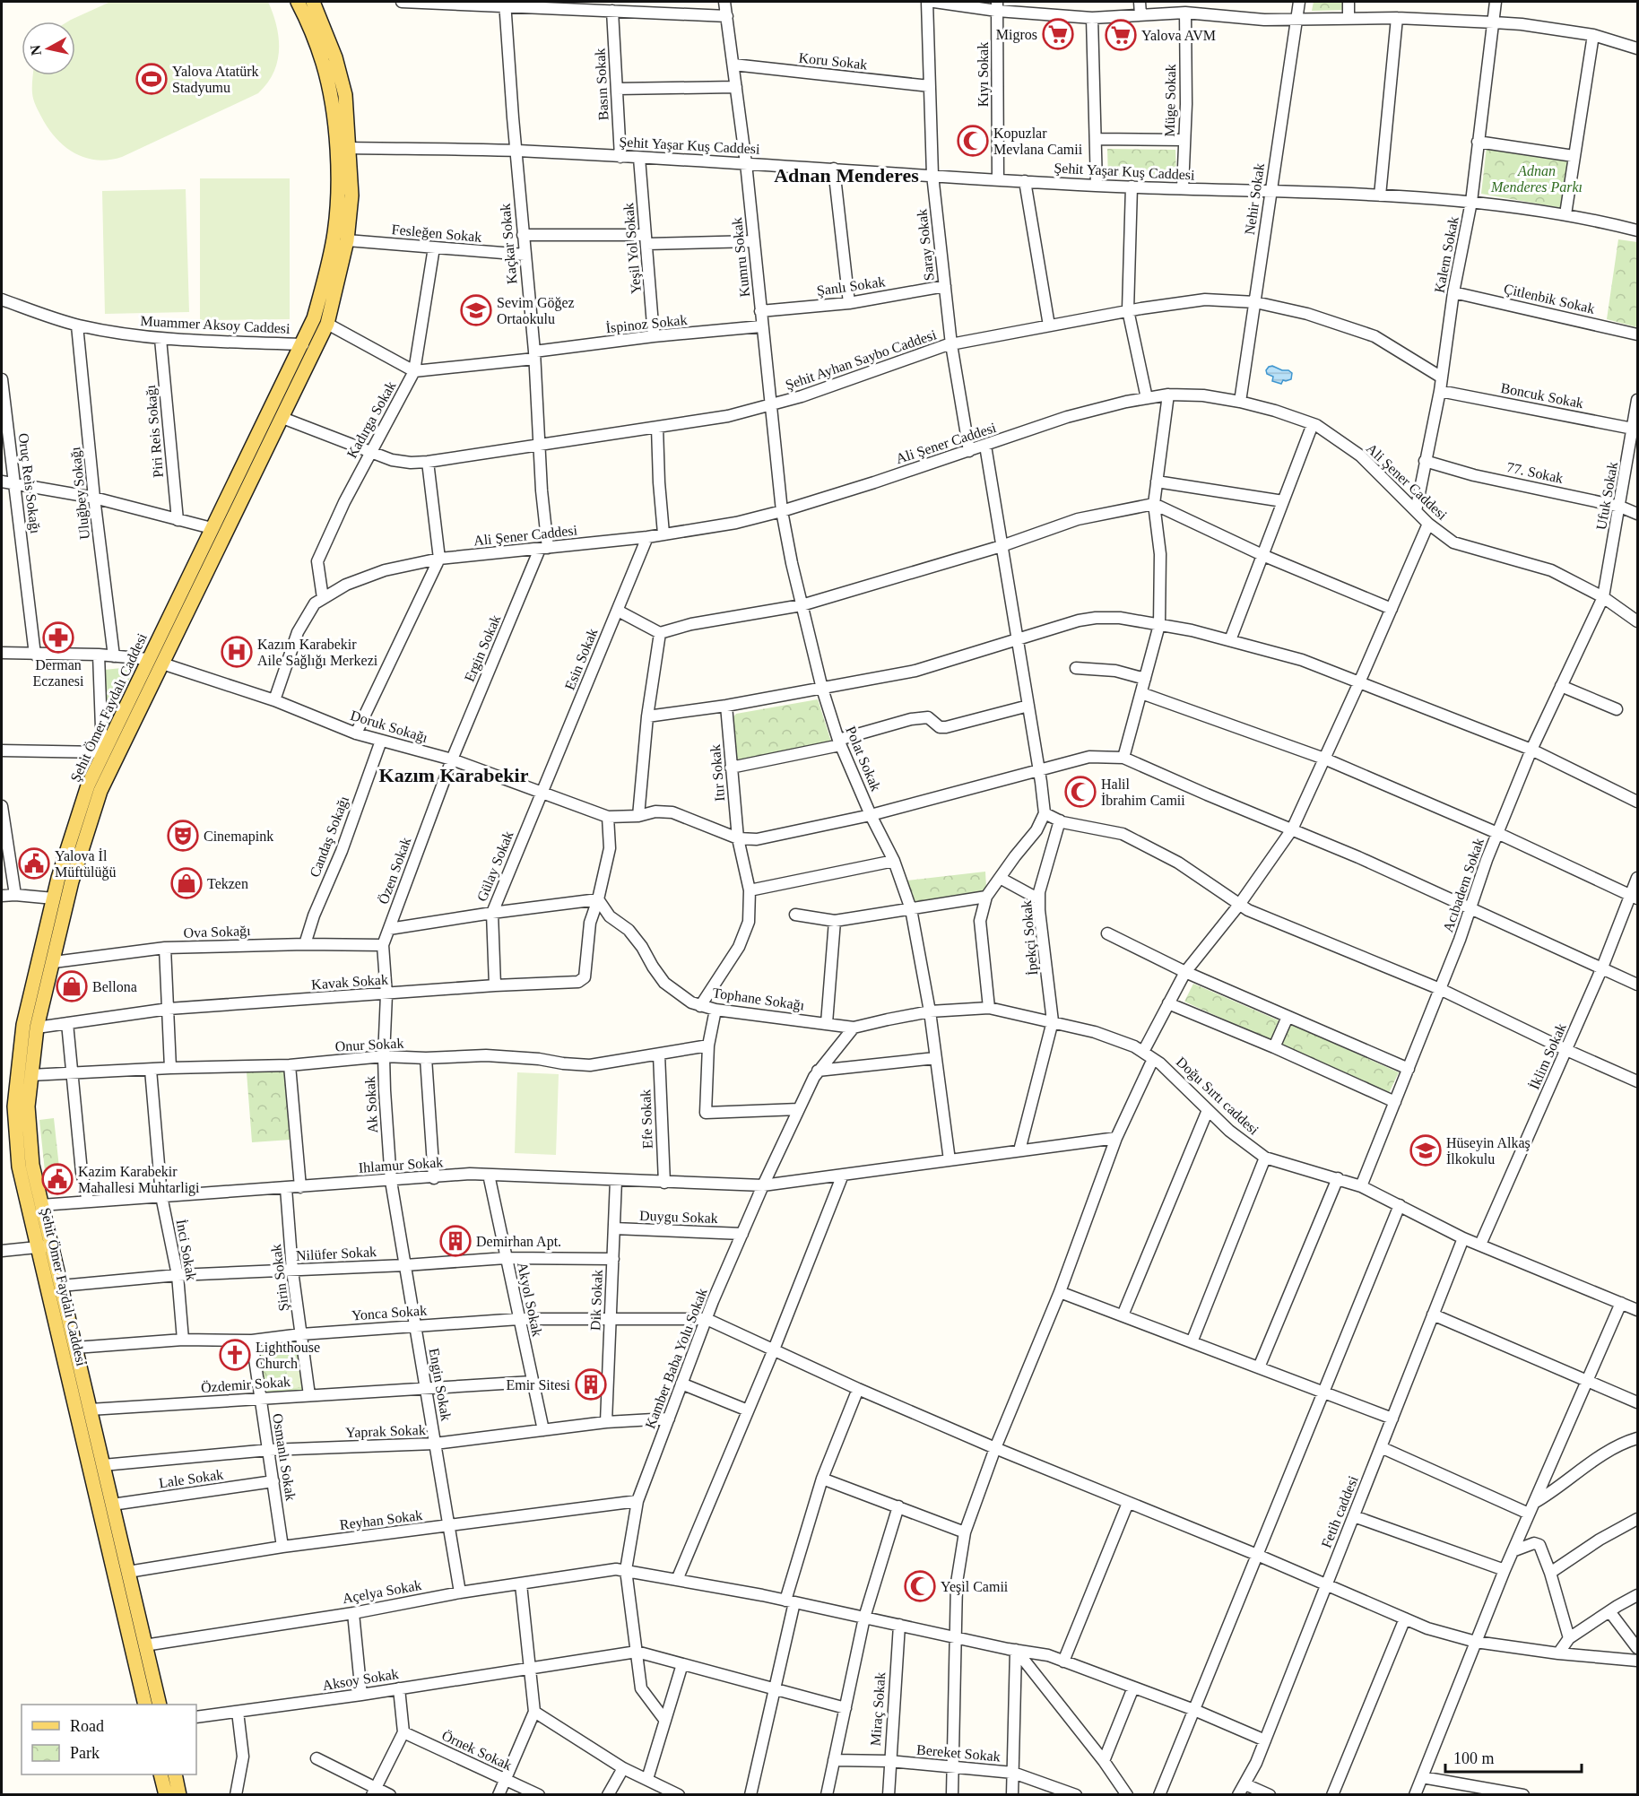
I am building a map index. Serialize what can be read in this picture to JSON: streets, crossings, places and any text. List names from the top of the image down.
{
  "streets": {
    "main road": ["Şehit Ömer Faydalı Caddesi"],
    "street": [
      "Koru Sokak",
      "Kıyı Sokak",
      "Basın Sokak",
      "Müge Sokak",
      "Şehit Yaşar Kuş Caddesi",
      "Nehir Sokak",
      "Fesleğen Sokak",
      "Kaçkar Sokak",
      "Saray Sokak",
      "Yeşil Yol Sokak",
      "Kalem Sokak",
      "Kumru Sokak",
      "Şanlı Sokak",
      "Çitlenbik Sokak",
      "İspinoz Sokak",
      "Muammer Aksoy Caddesi",
      "Şehit Ayhan Saybo Caddesi",
      "Boncuk Sokak",
      "Kadırga Sokak",
      "Piri Reis Sokağı",
      "Ali Şener Caddesi",
      "77. Sokak",
      "Oruç Reis Sokağı",
      "Uluğbey Sokağı",
      "Ufuk Sokak",
      "Ergin Sokak",
      "Esin Sokak",
      "Doruk Sokağı",
      "Polat Sokak",
      "Itır Sokak",
      "Candaş Sokağı",
      "Gülay Sokak",
      "Özen Sokak",
      "Acıbadem Sokak",
      "Ova Sokağı",
      "İpekçi Sokak",
      "Kavak Sokak",
      "Tophane Sokağı",
      "Onur Sokak",
      "İklim Sokak",
      "Doğu Sırtı caddesi",
      "Ak Sokak",
      "Efe Sokak",
      "Ihlamur Sokak",
      "Duygu Sokak",
      "İnci Sokak",
      "Nilüfer Sokak",
      "Şirin Sokak",
      "Akyol Sokak",
      "Dik Sokak",
      "Yonca Sokak",
      "Kamber Baba Yolu Sokak",
      "Özdemir Sokak",
      "Engin Sokak",
      "Yaprak Sokak",
      "Osmanlı Sokak",
      "Lale Sokak",
      "Fetih caddesi",
      "Reyhan Sokak",
      "Açelya Sokak",
      "Aksoy Sokak",
      "Miraç Sokak",
      "Örnek Sokak",
      "Bereket Sokak"
    ]
  },
  "crossings": [
    ["Koru Sokak", "Saray Sokak"],
    ["Koru Sokak", "Kumru Sokak"],
    ["Kıyı Sokak", "Şehit Yaşar Kuş Caddesi"],
    ["Basın Sokak", "Şehit Yaşar Kuş Caddesi"],
    ["Müge Sokak", "Şehit Yaşar Kuş Caddesi"],
    ["Şehit Yaşar Kuş Caddesi", "Nehir Sokak"],
    ["Şehit Yaşar Kuş Caddesi", "Kaçkar Sokak"],
    ["Şehit Yaşar Kuş Caddesi", "Saray Sokak"],
    ["Şehit Yaşar Kuş Caddesi", "Yeşil Yol Sokak"],
    ["Şehit Yaşar Kuş Caddesi", "Kalem Sokak"],
    ["Şehit Yaşar Kuş Caddesi", "Kumru Sokak"],
    ["Şehit Yaşar Kuş Caddesi", "Şehit Ömer Faydalı Caddesi"],
    ["Nehir Sokak", "Şehit Ayhan Saybo Caddesi"],
    ["Nehir Sokak", "Ali Şener Caddesi"],
    ["Fesleğen Sokak", "Kaçkar Sokak"],
    ["Fesleğen Sokak", "Kadırga Sokak"],
    ["Fesleğen Sokak", "Şehit Ömer Faydalı Caddesi"],
    ["Kaçkar Sokak", "İspinoz Sokak"],
    ["Kaçkar Sokak", "Şehit Ayhan Saybo Caddesi"],
    ["Kaçkar Sokak", "Ali Şener Caddesi"],
    ["Kaçkar Sokak", "Ergin Sokak"],
    ["Saray Sokak", "Şanlı Sokak"],
    ["Saray Sokak", "Şehit Ayhan Saybo Caddesi"],
    ["Saray Sokak", "Ali Şener Caddesi"],
    ["Yeşil Yol Sokak", "İspinoz Sokak"],
    ["Kalem Sokak", "Çitlenbik Sokak"],
    ["Kalem Sokak", "Şehit Ayhan Saybo Caddesi"],
    ["Kalem Sokak", "Boncuk Sokak"],
    ["Kalem Sokak", "Ali Şener Caddesi"],
    ["Kalem Sokak", "77. Sokak"],
    ["Kumru Sokak", "Şanlı Sokak"],
    ["Kumru Sokak", "İspinoz Sokak"],
    ["Kumru Sokak", "Şehit Ayhan Saybo Caddesi"],
    ["Kumru Sokak", "Ali Şener Caddesi"],
    ["Kumru Sokak", "Polat Sokak"],
    ["İspinoz Sokak", "Kadırga Sokak"],
    ["Muammer Aksoy Caddesi", "Piri Reis Sokağı"],
    ["Muammer Aksoy Caddesi", "Uluğbey Sokağı"],
    ["Muammer Aksoy Caddesi", "Şehit Ömer Faydalı Caddesi"],
    ["Şehit Ayhan Saybo Caddesi", "Kadırga Sokak"],
    ["Şehit Ayhan Saybo Caddesi", "Şehit Ömer Faydalı Caddesi"],
    ["Boncuk Sokak", "Ufuk Sokak"],
    ["Kadırga Sokak", "Ali Şener Caddesi"],
    ["Ali Şener Caddesi", "Ufuk Sokak"],
    ["Ali Şener Caddesi", "Ergin Sokak"],
    ["Ali Şener Caddesi", "Esin Sokak"],
    ["Ali Şener Caddesi", "Doruk Sokağı"],
    ["Ali Şener Caddesi", "Polat Sokak"],
    ["Ali Şener Caddesi", "Acıbadem Sokak"],
    ["77. Sokak", "Ufuk Sokak"],
    ["Ufuk Sokak", "Acıbadem Sokak"],
    ["Ergin Sokak", "Doruk Sokağı"],
    ["Ergin Sokak", "Özen Sokak"],
    ["Esin Sokak", "Doruk Sokağı"],
    ["Esin Sokak", "Gülay Sokak"],
    ["Şehit Ömer Faydalı Caddesi", "Doruk Sokağı"],
    ["Şehit Ömer Faydalı Caddesi", "Ova Sokağı"],
    ["Şehit Ömer Faydalı Caddesi", "Kavak Sokak"],
    ["Şehit Ömer Faydalı Caddesi", "Onur Sokak"],
    ["Şehit Ömer Faydalı Caddesi", "Ihlamur Sokak"],
    ["Şehit Ömer Faydalı Caddesi", "Nilüfer Sokak"],
    ["Şehit Ömer Faydalı Caddesi", "Yonca Sokak"],
    ["Şehit Ömer Faydalı Caddesi", "Özdemir Sokak"],
    ["Şehit Ömer Faydalı Caddesi", "Yaprak Sokak"],
    ["Şehit Ömer Faydalı Caddesi", "Lale Sokak"],
    ["Şehit Ömer Faydalı Caddesi", "Reyhan Sokak"],
    ["Şehit Ömer Faydalı Caddesi", "Açelya Sokak"],
    ["Doruk Sokağı", "Candaş Sokağı"],
    ["Doruk Sokağı", "Gülay Sokak"],
    ["Doruk Sokağı", "Özen Sokak"],
    ["Polat Sokak", "Doğu Sırtı caddesi"],
    ["Polat Sokak", "Ihlamur Sokak"],
    ["Itır Sokak", "Tophane Sokağı"],
    ["Candaş Sokağı", "Ova Sokağı"],
    ["Gülay Sokak", "Kavak Sokak"],
    ["Özen Sokak", "Ova Sokağı"],
    ["Özen Sokak", "Kavak Sokak"],
    ["Özen Sokak", "Ak Sokak"],
    ["Acıbadem Sokak", "Doğu Sırtı caddesi"],
    ["İpekçi Sokak", "Doğu Sırtı caddesi"],
    ["Kavak Sokak", "Tophane Sokağı"],
    ["Kavak Sokak", "Ak Sokak"],
    ["Tophane Sokağı", "Doğu Sırtı caddesi"],
    ["Tophane Sokağı", "Kamber Baba Yolu Sokak"],
    ["Onur Sokak", "Ak Sokak"],
    ["Onur Sokak", "Efe Sokak"],
    ["Onur Sokak", "İnci Sokak"],
    ["İklim Sokak", "Doğu Sırtı caddesi"],
    ["Doğu Sırtı caddesi", "Kamber Baba Yolu Sokak"],
    ["Doğu Sırtı caddesi", "Fetih caddesi"],
    ["Ak Sokak", "Ihlamur Sokak"],
    ["Ak Sokak", "Engin Sokak"],
    ["Efe Sokak", "Ihlamur Sokak"],
    ["Ihlamur Sokak", "İnci Sokak"],
    ["Ihlamur Sokak", "Şirin Sokak"],
    ["Ihlamur Sokak", "Akyol Sokak"],
    ["Ihlamur Sokak", "Dik Sokak"],
    ["Ihlamur Sokak", "Kamber Baba Yolu Sokak"],
    ["Ihlamur Sokak", "Engin Sokak"],
    ["Duygu Sokak", "Dik Sokak"],
    ["Duygu Sokak", "Kamber Baba Yolu Sokak"],
    ["İnci Sokak", "Nilüfer Sokak"],
    ["İnci Sokak", "Yonca Sokak"],
    ["Nilüfer Sokak", "Şirin Sokak"],
    ["Nilüfer Sokak", "Akyol Sokak"],
    ["Nilüfer Sokak", "Dik Sokak"],
    ["Nilüfer Sokak", "Engin Sokak"],
    ["Şirin Sokak", "Yonca Sokak"],
    ["Şirin Sokak", "Özdemir Sokak"],
    ["Akyol Sokak", "Yonca Sokak"],
    ["Akyol Sokak", "Özdemir Sokak"],
    ["Akyol Sokak", "Yaprak Sokak"],
    ["Dik Sokak", "Yonca Sokak"],
    ["Dik Sokak", "Yaprak Sokak"],
    ["Yonca Sokak", "Kamber Baba Yolu Sokak"],
    ["Yonca Sokak", "Engin Sokak"],
    ["Yonca Sokak", "Osmanlı Sokak"],
    ["Kamber Baba Yolu Sokak", "Yaprak Sokak"],
    ["Kamber Baba Yolu Sokak", "Reyhan Sokak"],
    ["Kamber Baba Yolu Sokak", "Açelya Sokak"],
    ["Kamber Baba Yolu Sokak", "Aksoy Sokak"],
    ["Özdemir Sokak", "Engin Sokak"],
    ["Özdemir Sokak", "Osmanlı Sokak"],
    ["Engin Sokak", "Yaprak Sokak"],
    ["Engin Sokak", "Reyhan Sokak"],
    ["Engin Sokak", "Açelya Sokak"],
    ["Yaprak Sokak", "Osmanlı Sokak"],
    ["Osmanlı Sokak", "Lale Sokak"],
    ["Osmanlı Sokak", "Reyhan Sokak"],
    ["Fetih caddesi", "Açelya Sokak"],
    ["Açelya Sokak", "Miraç Sokak"],
    ["Miraç Sokak", "Bereket Sokak"]
  ],
  "districts": ["Adnan Menderes", "Kazım Karabekir"],
  "parks": ["Adnan Menderes Parkı"],
  "places": {
    "supermarket": ["Migros", "Yalova AVM"],
    "sports": ["Yalova Atatürk Stadyumu"],
    "mosque": ["Kopuzlar Mevlana Camii", "Halil İbrahim Camii", "Yeşil Camii"],
    "school or university": ["Sevim Göğez Ortaokulu", "Hüseyin Alkaş İlkokulu"],
    "pharmacy": ["Derman Eczanesi"],
    "hospital": ["Kazım Karabekir Aile Sağlığı Merkezi"],
    "theatre": ["Cinemapink"],
    "public building": ["Yalova İl Müftülüğü", "Kazim Karabekir Mahallesi Muhtarligi"],
    "shop": ["Tekzen", "Bellona"],
    "building": ["Demirhan Apt.", "Emir Sitesi"],
    "church": ["Lighthouse Church"]
  },
  "legend": ["Road", "Park"],
  "scale_bar": "100 m",
  "north": "left"
}
